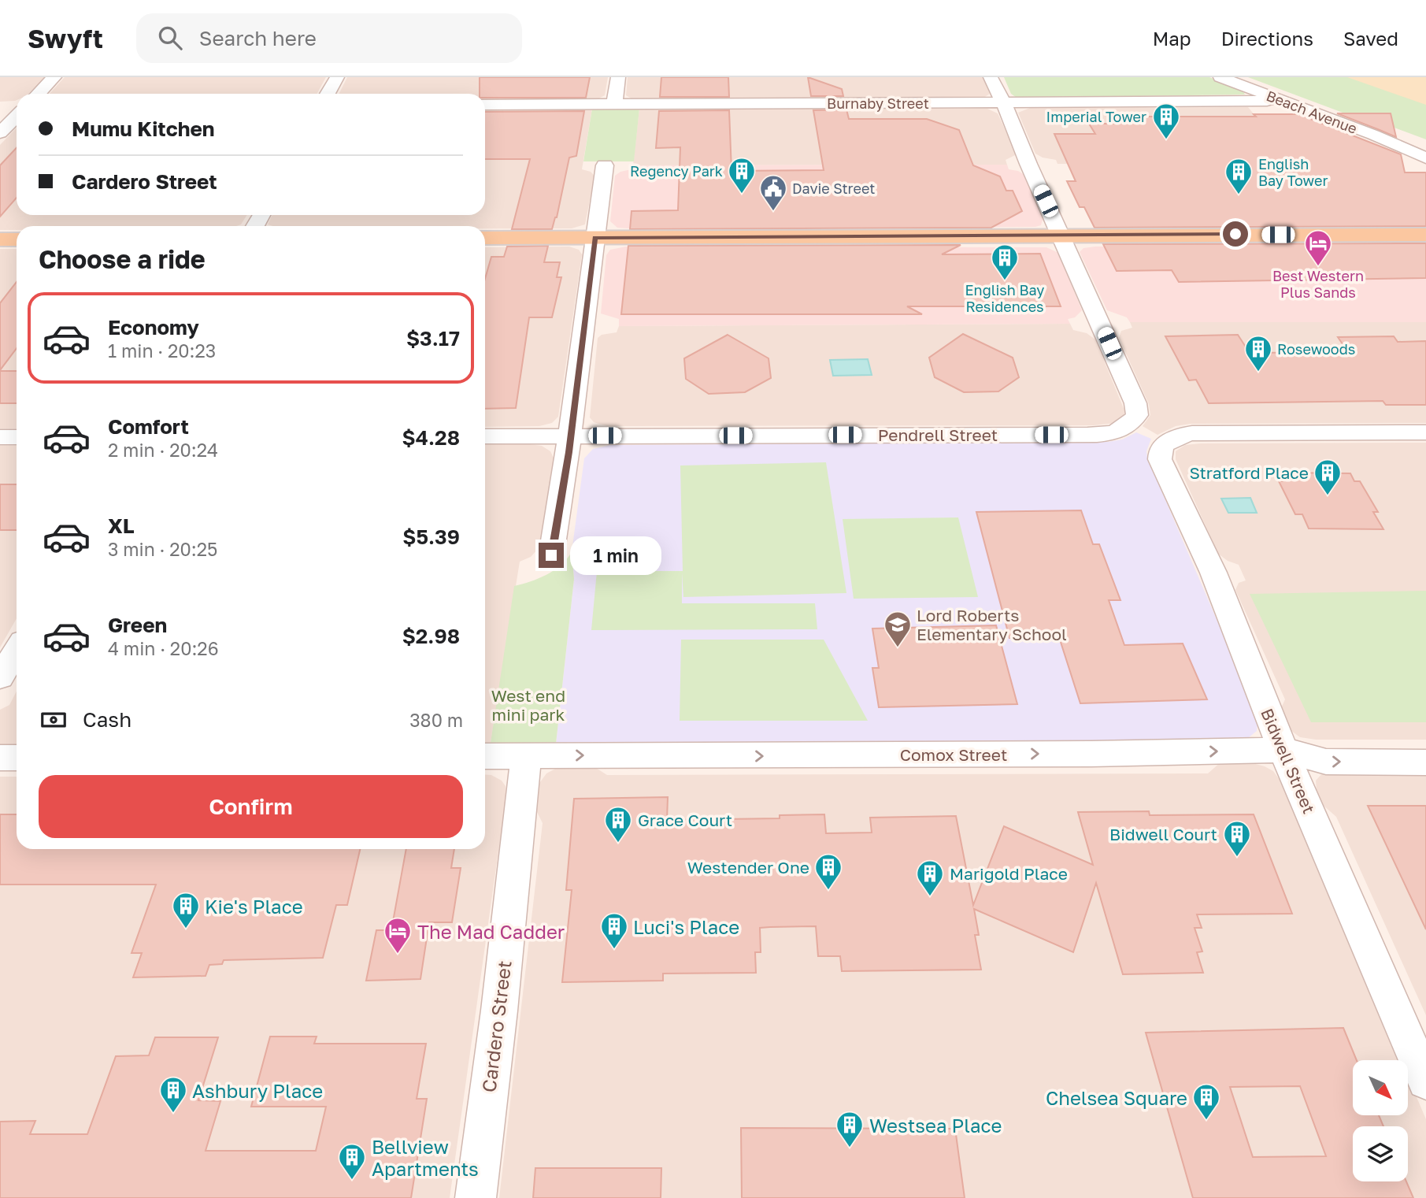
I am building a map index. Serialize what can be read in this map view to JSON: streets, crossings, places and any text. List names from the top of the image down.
{
  "streets": {
    "street": [
      "Burnaby Street",
      "Beach Avenue",
      "Pendrell Street",
      "Comox Street",
      "Bidwell Street",
      "Cardero Street"
    ]
  },
  "crossings": [
    ["Burnaby Street", "Beach Avenue"],
    ["Comox Street", "Bidwell Street"],
    ["Comox Street", "Cardero Street"]
  ],
  "one_way": ["Comox Street"],
  "parks": ["West end mini park"],
  "places": {
    "building": [
      "Imperial Tower",
      "Regency Park",
      "English Bay Tower",
      "English Bay Residences",
      "Rosewoods",
      "Stratford Place",
      "Grace Court",
      "Bidwell Court",
      "Westender One",
      "Marigold Place",
      "Kie's Place",
      "Luci's Place",
      "Ashbury Place",
      "Chelsea Square",
      "Westsea Place",
      "Bellview Apartments"
    ],
    "public building": ["Davie Street"],
    "hotel": ["Best Western Plus Sands", "The Mad Cadder"],
    "school or university": ["Lord Roberts Elementary School"]
  },
  "north": "bottom right",
  "page": {
    "header": "Swyft",
    "search": "Search here",
    "nav": ["Map", "Directions", "Saved"],
    "banner": ["Mumu Kitchen", "Cardero Street"],
    "heading": "Choose a ride",
    "list": [
      {
        "name": "Economy",
        "note": "1 min · 20:23",
        "value": "$3.17"
      },
      {
        "name": "Comfort",
        "note": "2 min · 20:24",
        "value": "$4.28"
      },
      {
        "name": "XL",
        "note": "3 min · 20:25",
        "value": "$5.39"
      },
      {
        "name": "Green",
        "note": "4 min · 20:26",
        "value": "$2.98"
      }
    ],
    "bubble": "1 min",
    "pay": ["Cash", "380 m"],
    "buttons": "Confirm"
  }
}
